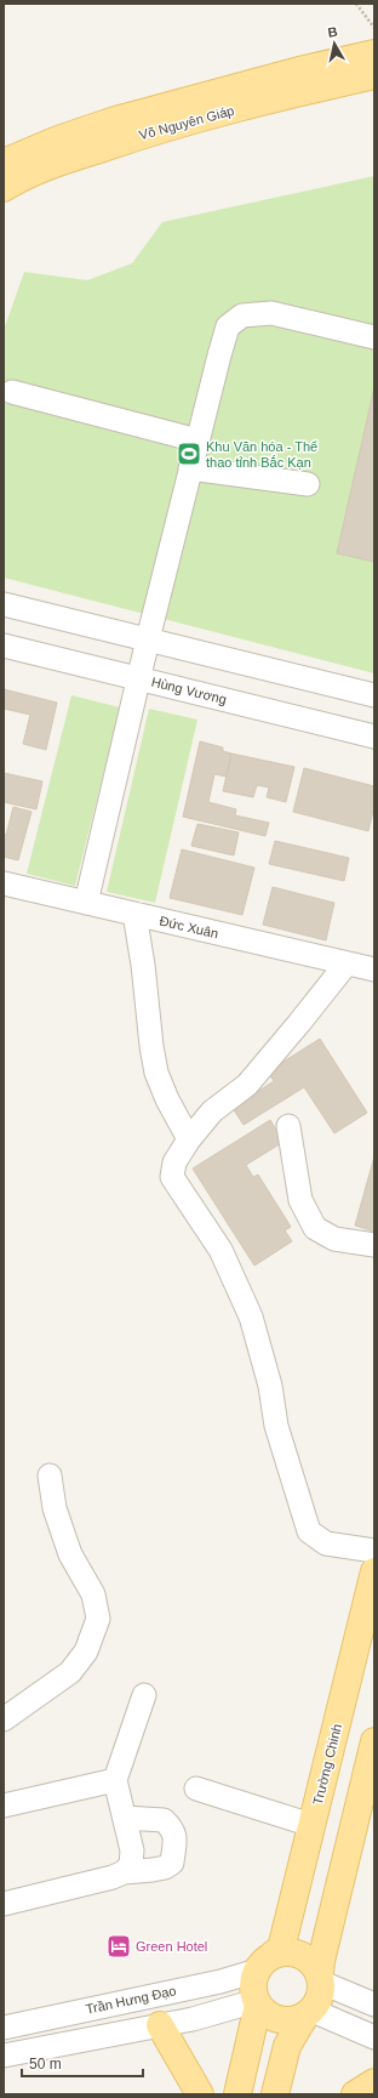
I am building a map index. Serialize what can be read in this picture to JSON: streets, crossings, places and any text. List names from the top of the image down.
{
  "streets": {
    "main road": ["Võ Nguyên Giáp", "Trường Chinh"],
    "street": ["Hùng Vương", "Đức Xuân", "Trần Hưng Đạo"]
  },
  "crossings": [
    ["Trường Chinh", "Trần Hưng Đạo"]
  ],
  "places": {
    "sports": ["Khu Văn hóa - Thể thao tỉnh Bắc Kạn"],
    "hotel": ["Green Hotel"]
  },
  "scale_bar": "50 m",
  "north": "top"
}
